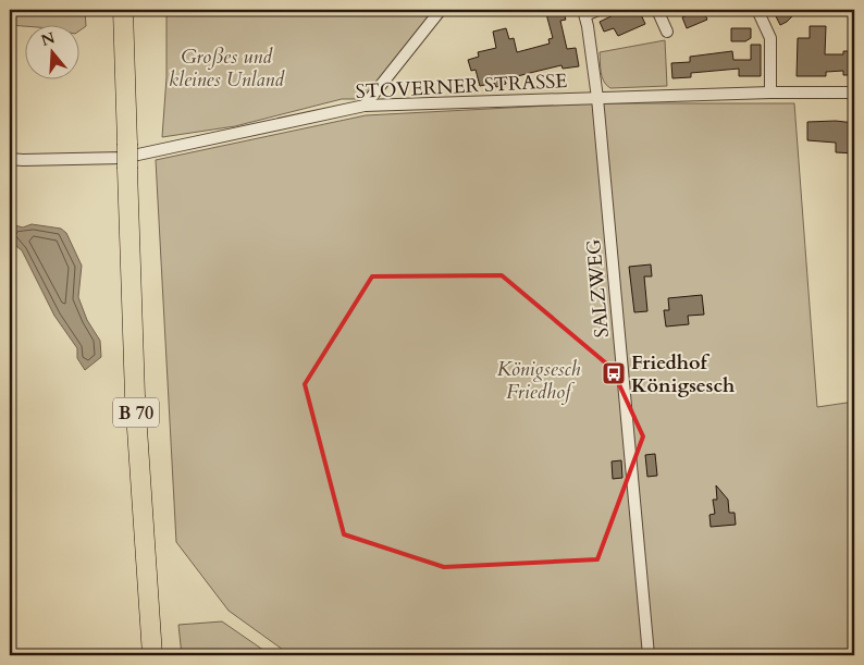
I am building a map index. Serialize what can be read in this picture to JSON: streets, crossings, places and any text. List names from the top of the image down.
{
  "streets": {
    "highway": ["B 70"],
    "street": ["STOVERNER STRASSE", "SALZWEG"]
  },
  "crossings": [
    ["STOVERNER STRASSE", "SALZWEG"]
  ],
  "parks": ["Großes und kleines Unland", "Königsesch Friedhof"],
  "places": {
    "bus stop": ["Friedhof Königsesch"]
  },
  "north": "top"
}
